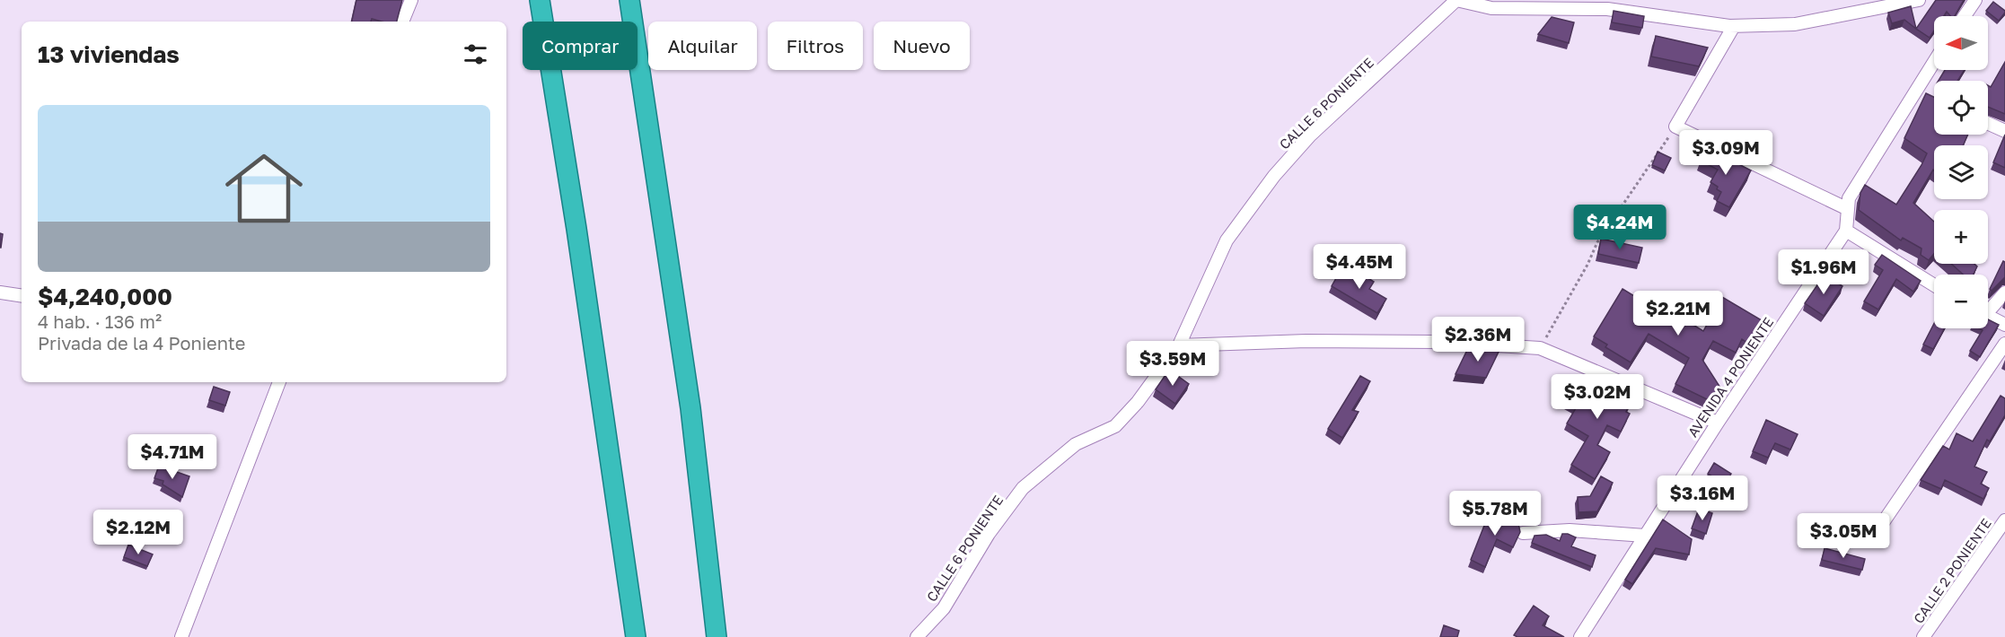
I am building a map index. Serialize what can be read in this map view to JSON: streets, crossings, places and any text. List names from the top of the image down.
{
  "streets": {
    "street": ["CALLE 6 PONIENTE", "AVENIDA 4 PONIENTE", "CALLE 2 PONIENTE"]
  },
  "north": "left",
  "page": {
    "map_buttons": ["+", "−"],
    "chip": [
      "Comprar",
      "Alquilar",
      "Filtros",
      "Nuevo"
    ],
    "heading": "13 viviendas",
    "list": [
      {
        "name": "$4,240,000",
        "note": "4 hab. · 136 m² · Privada de la 4 Poniente"
      }
    ],
    "price": [
      "$3.09M",
      "$4.24M",
      "$4.45M",
      "$1.96M",
      "$2.21M",
      "$2.36M",
      "$3.59M",
      "$3.02M",
      "$4.71M",
      "$3.16M",
      "$5.78M",
      "$2.12M",
      "$3.05M"
    ]
  }
}
